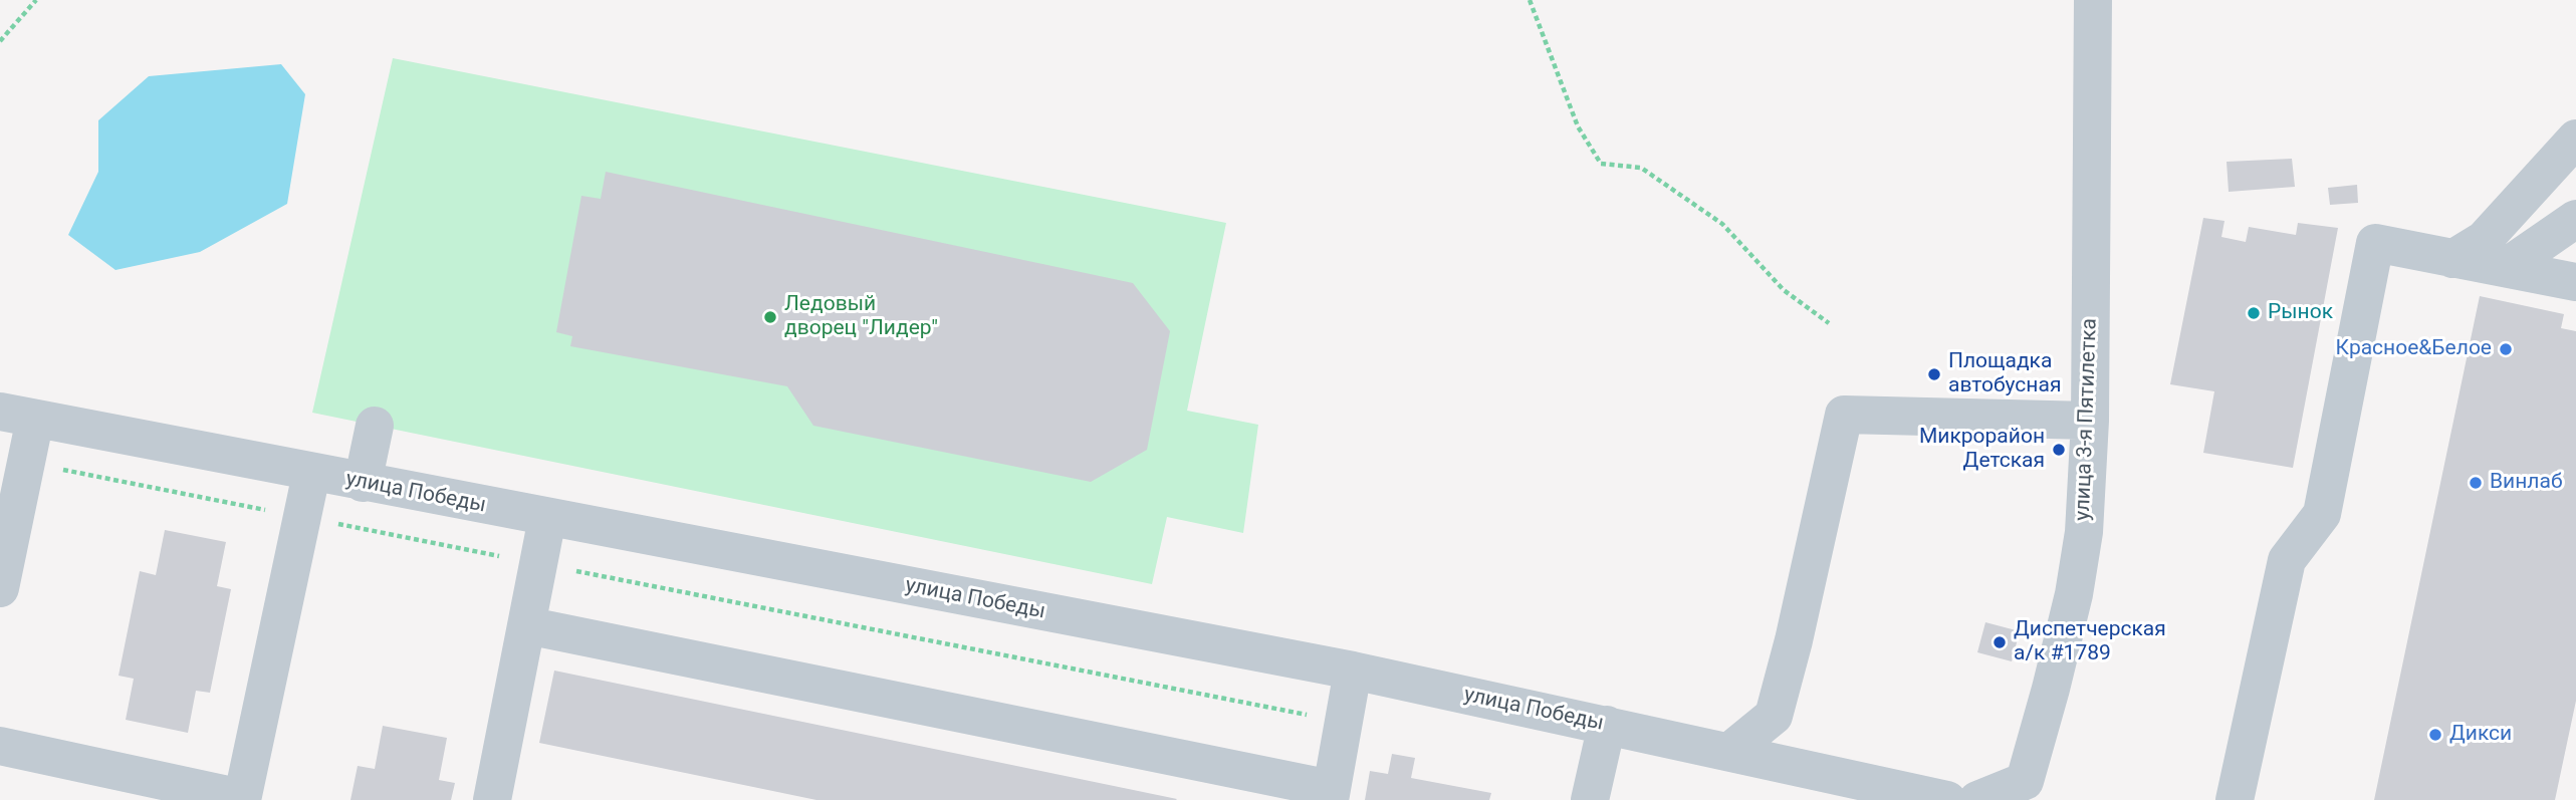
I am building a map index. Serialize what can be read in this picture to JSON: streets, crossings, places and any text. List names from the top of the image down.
{
  "streets": {
    "street": ["улица 3-я Пятилетка", "улица Победы"]
  },
  "places": [
    "Рынок",
    "Ледовый дворец \"Лидер\"",
    "Красное&Белое",
    "Площадка автобусная",
    "Микрорайон Детская",
    "Винлаб",
    "Диспетчерская а/к #1789",
    "Дикси"
  ]
}
